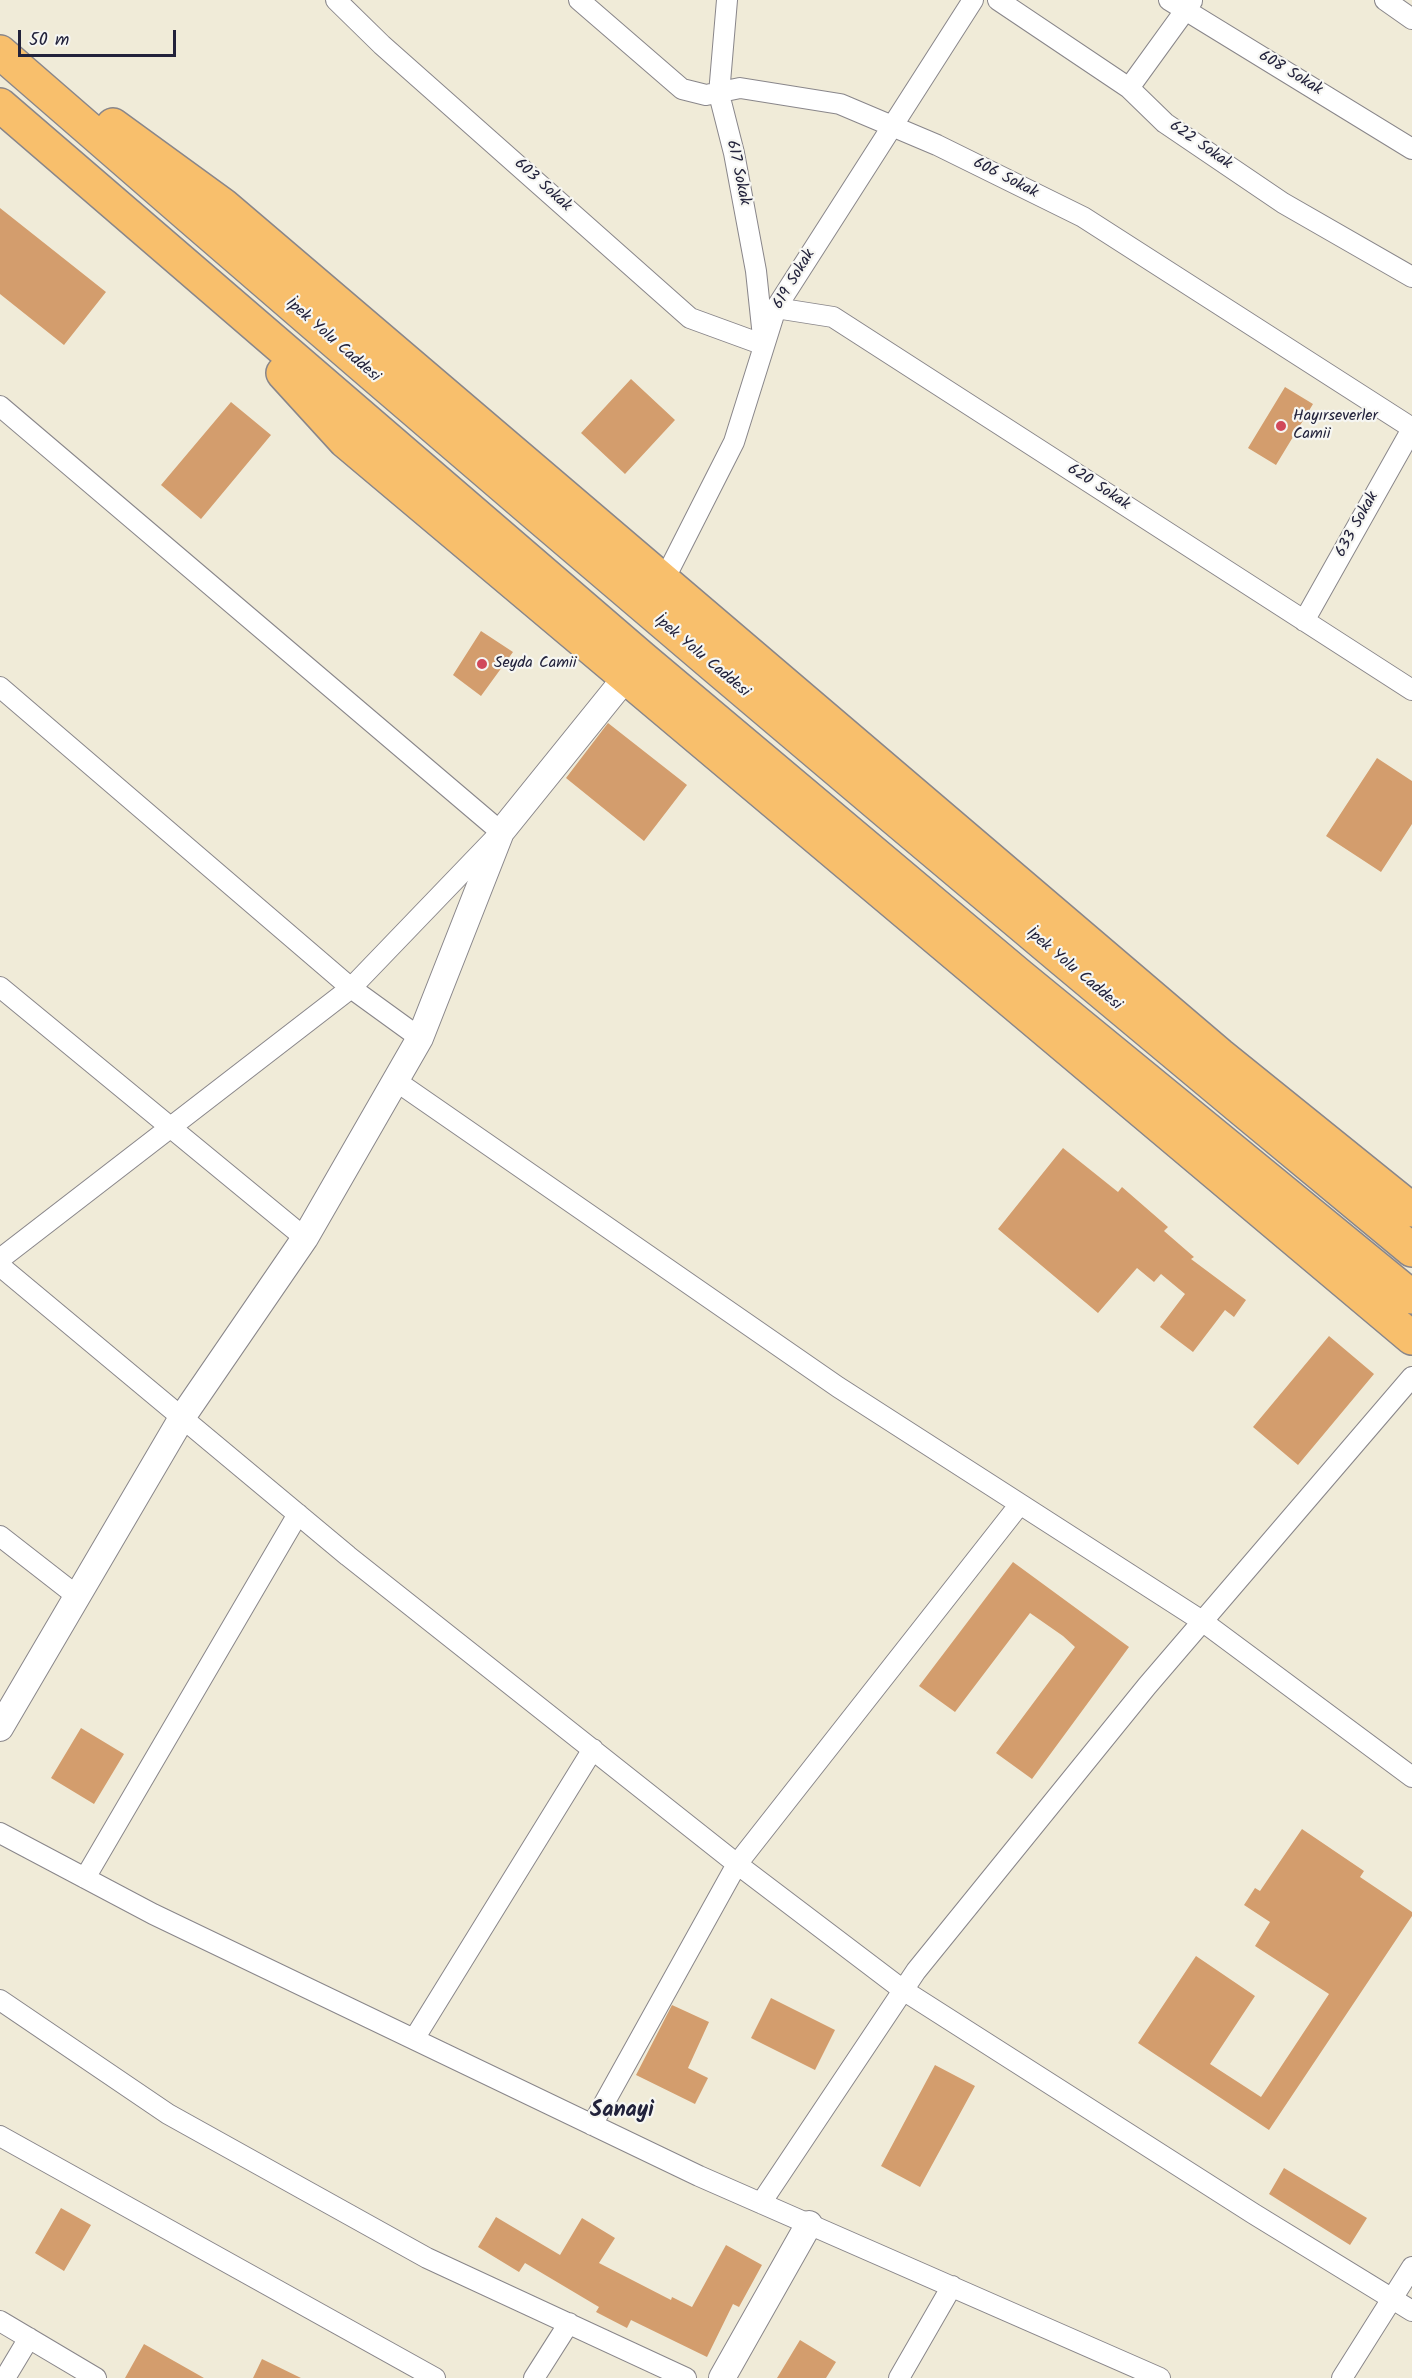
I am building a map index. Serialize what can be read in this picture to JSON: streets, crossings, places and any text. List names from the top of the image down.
{
  "streets": {
    "highway": ["İpek Yolu Caddesi"],
    "street": [
      "608 Sokak",
      "622 Sokak",
      "617 Sokak",
      "606 Sokak",
      "603 Sokak",
      "619 Sokak",
      "620 Sokak",
      "633 Sokak"
    ]
  },
  "crossings": [
    ["617 Sokak", "606 Sokak"],
    ["617 Sokak", "603 Sokak"],
    ["617 Sokak", "619 Sokak"],
    ["606 Sokak", "619 Sokak"],
    ["606 Sokak", "633 Sokak"],
    ["603 Sokak", "619 Sokak"],
    ["619 Sokak", "620 Sokak"],
    ["620 Sokak", "633 Sokak"]
  ],
  "districts": ["Sanayi"],
  "places": ["Hayırseverler Camii", "Seyda Camii"],
  "scale_bar": "50 m"
}
